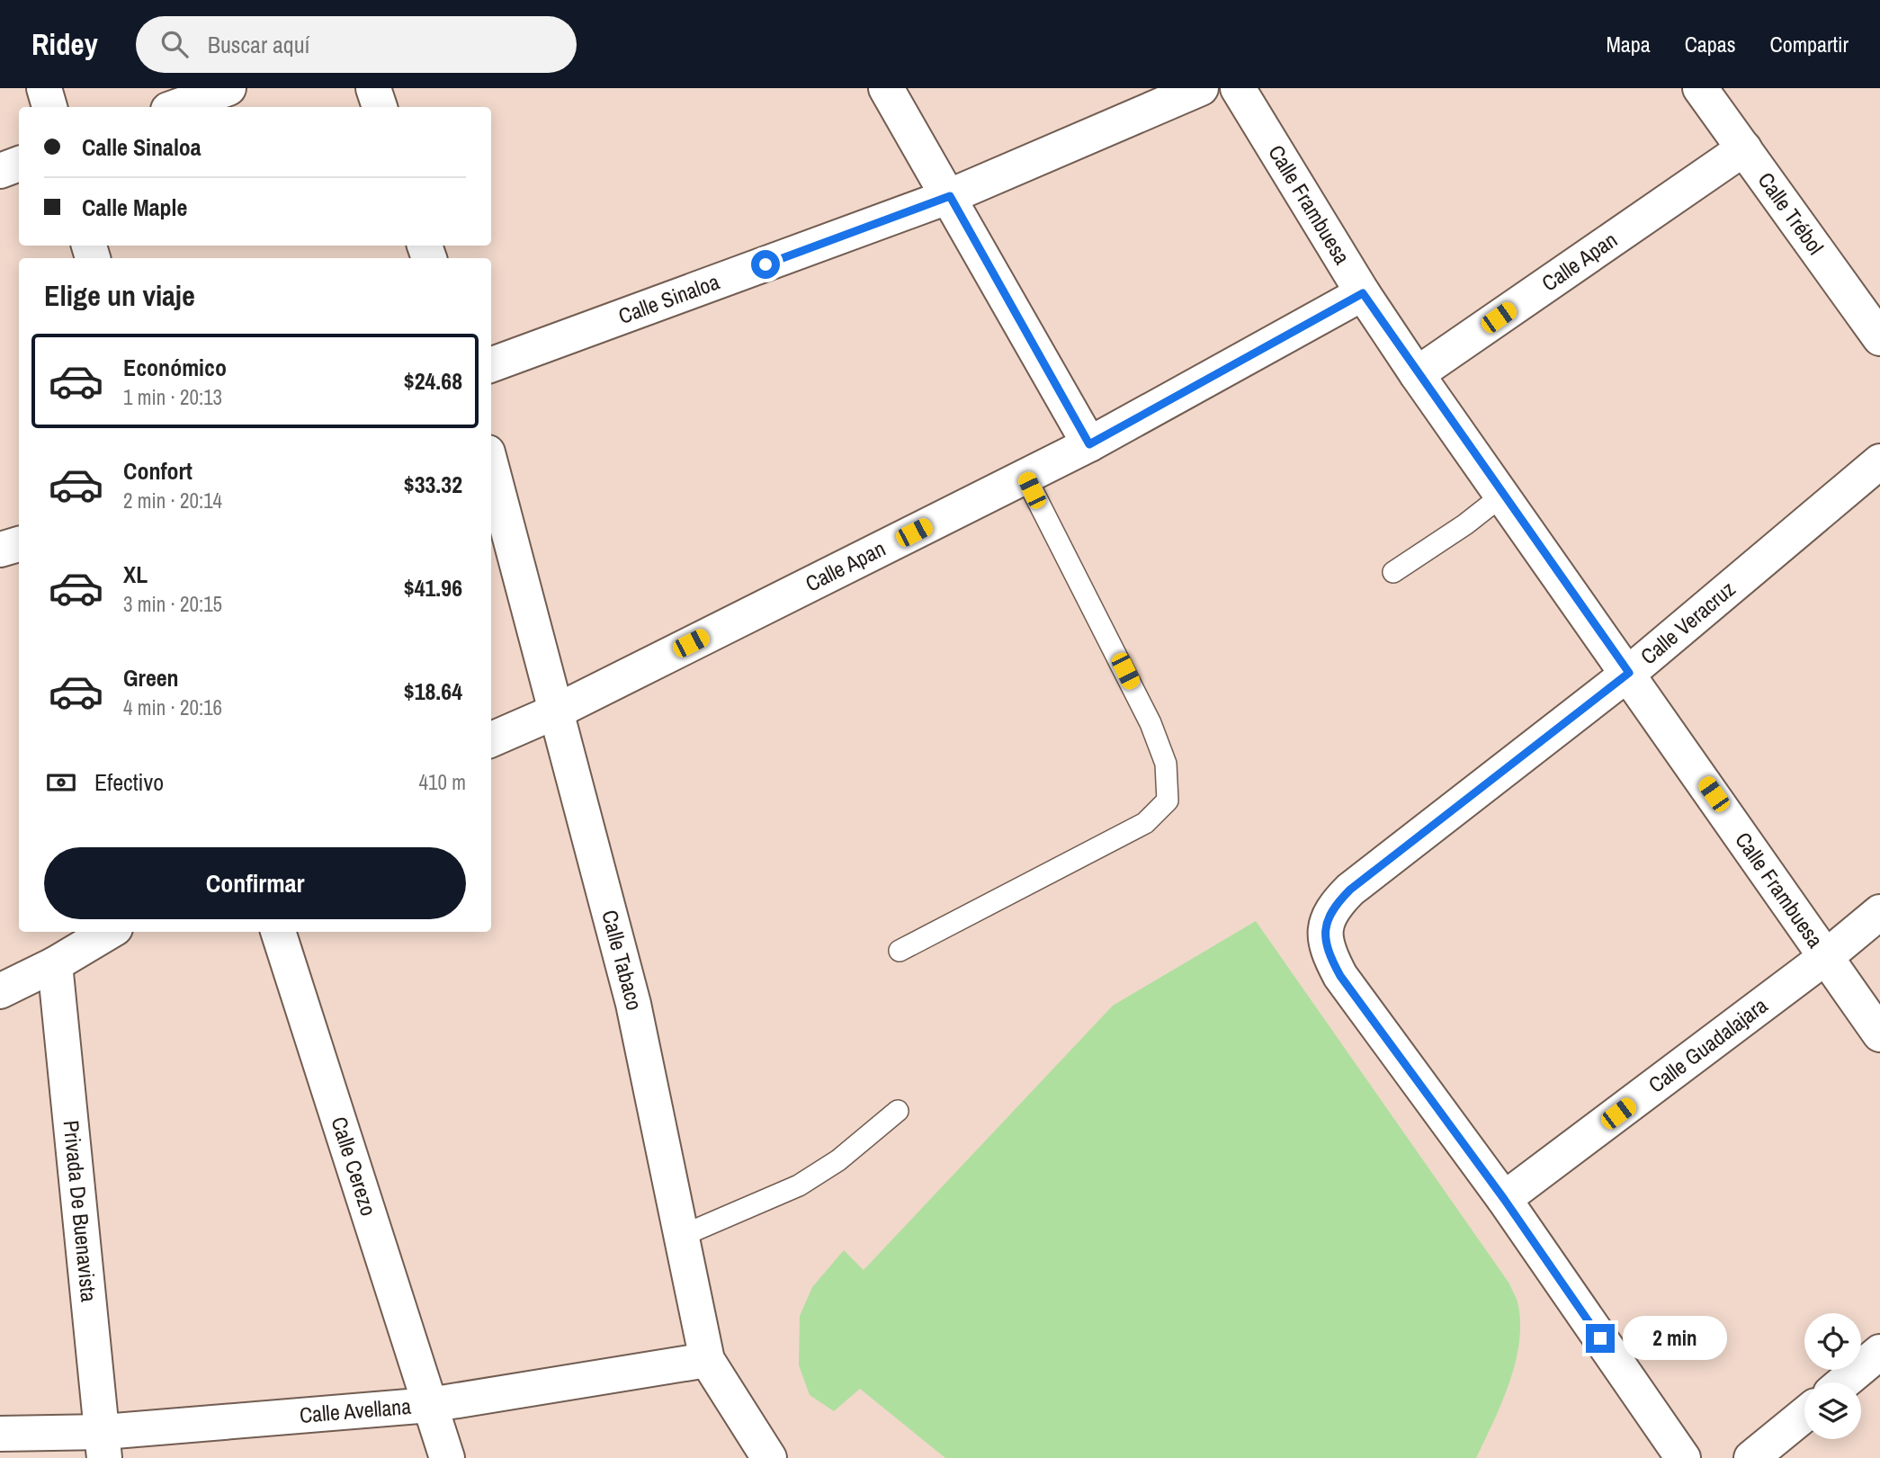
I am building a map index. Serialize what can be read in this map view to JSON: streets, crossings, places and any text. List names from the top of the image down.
{
  "streets": {
    "street": [
      "Calle Frambuesa",
      "Calle Trébol",
      "Calle Apan",
      "Calle Sinaloa",
      "Calle Veracruz",
      "Calle Tabaco",
      "Calle Guadalajara",
      "Calle Cerezo",
      "Privada De Buenavista",
      "Calle Avellana"
    ]
  },
  "crossings": [
    ["Calle Frambuesa", "Calle Apan"],
    ["Calle Frambuesa", "Calle Veracruz"],
    ["Calle Frambuesa", "Calle Guadalajara"],
    ["Calle Trébol", "Calle Apan"],
    ["Calle Apan", "Calle Tabaco"],
    ["Calle Veracruz", "Calle Guadalajara"],
    ["Calle Tabaco", "Calle Avellana"],
    ["Calle Cerezo", "Calle Avellana"],
    ["Privada De Buenavista", "Calle Avellana"]
  ],
  "page": {
    "header": "Ridey",
    "search": "Buscar aquí",
    "nav": ["Mapa", "Capas", "Compartir"],
    "banner": ["Calle Sinaloa", "Calle Maple"],
    "heading": "Elige un viaje",
    "list": [
      {
        "name": "Económico",
        "note": "1 min · 20:13",
        "value": "$24.68"
      },
      {
        "name": "Confort",
        "note": "2 min · 20:14",
        "value": "$33.32"
      },
      {
        "name": "XL",
        "note": "3 min · 20:15",
        "value": "$41.96"
      },
      {
        "name": "Green",
        "note": "4 min · 20:16",
        "value": "$18.64"
      }
    ],
    "pay": ["Efectivo", "410 m"],
    "buttons": "Confirmar",
    "bubble": "2 min"
  }
}
